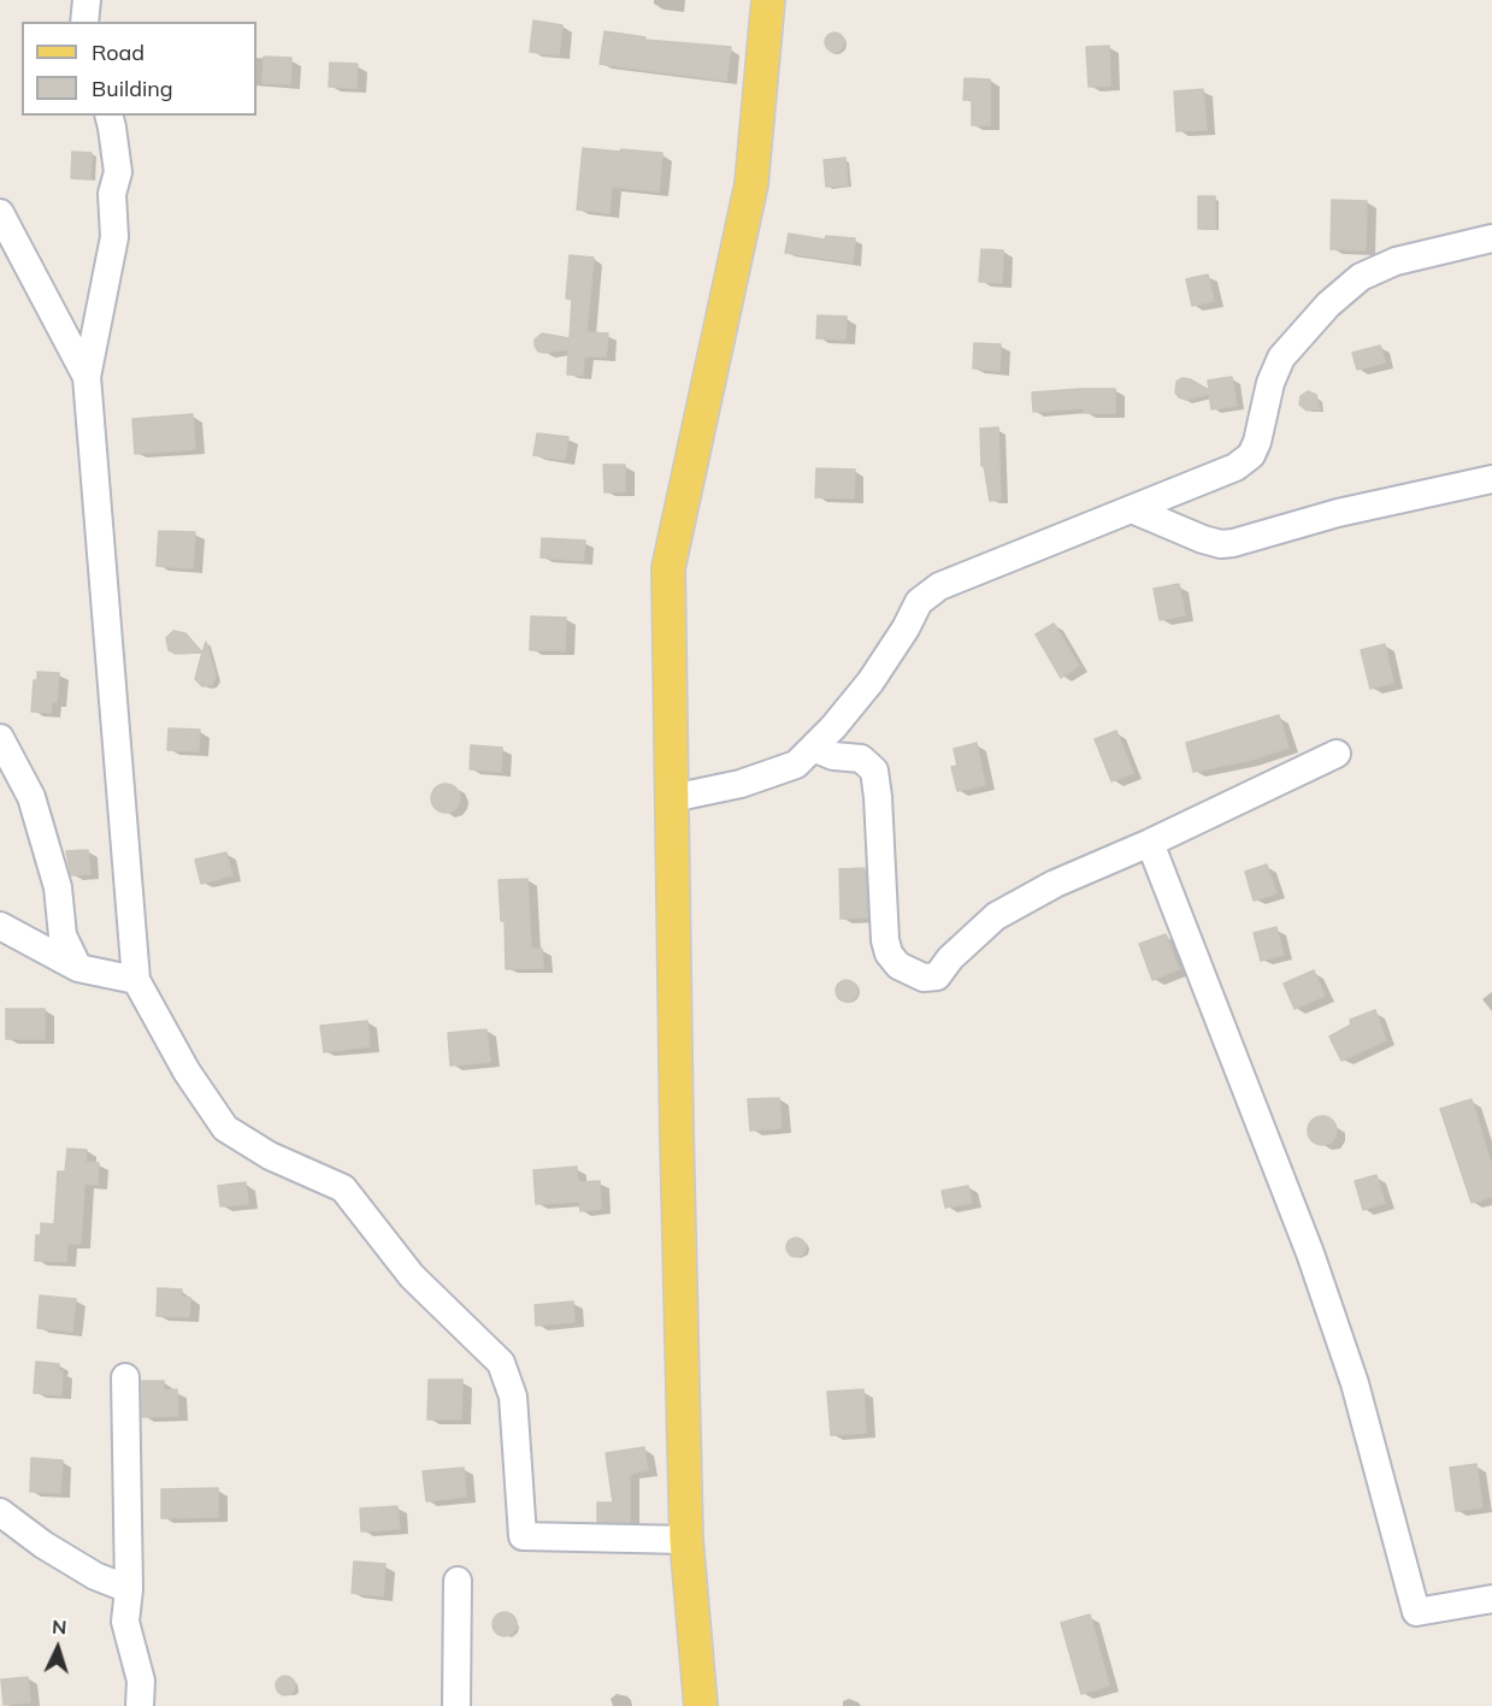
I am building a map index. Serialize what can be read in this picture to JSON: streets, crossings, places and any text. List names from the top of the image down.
{
  "legend": ["Road", "Building"],
  "north": "top"
}
